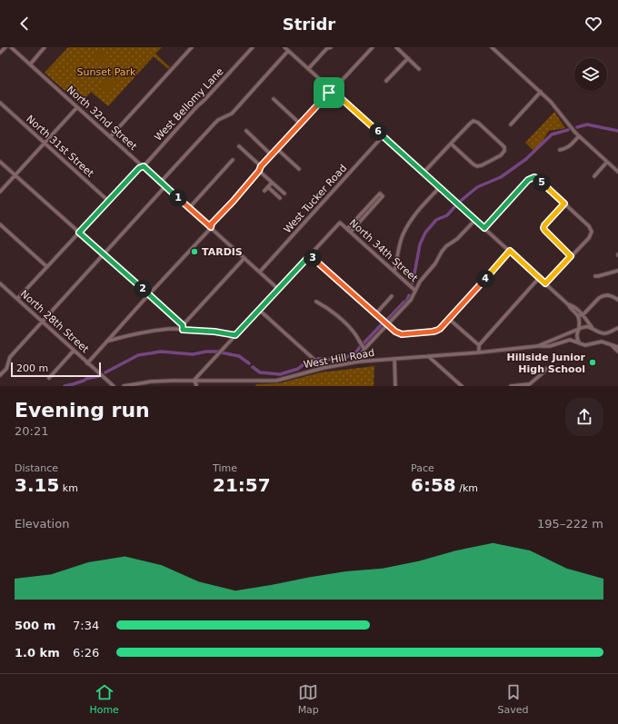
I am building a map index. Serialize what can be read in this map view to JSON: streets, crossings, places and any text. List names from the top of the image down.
{
  "streets": {
    "street": [
      "West Bellomy Lane",
      "North 32nd Street",
      "North 31st Street",
      "West Tucker Road",
      "North 34th Street",
      "North 28th Street",
      "West Hill Road"
    ]
  },
  "crossings": [
    ["West Bellomy Lane", "North 32nd Street"],
    ["West Bellomy Lane", "North 31st Street"],
    ["West Bellomy Lane", "North 28th Street"],
    ["North 32nd Street", "West Tucker Road"]
  ],
  "parks": ["Sunset Park"],
  "places": ["TARDIS", "Hillside Junior High School"],
  "scale_bar": "200 m",
  "page": {
    "header": "Stridr",
    "pins": [
      "6",
      "5",
      "1",
      "3",
      "4",
      "2"
    ],
    "scale": "200 m",
    "heading": ["Evening run", "20:21"],
    "stats": [
      ["Distance", "3.15 km"],
      ["Time", "21:57"],
      ["Pace", "6:58 /km"]
    ],
    "chart": ["Elevation", "195–222 m"],
    "list": [
      {
        "name": "500 m",
        "note": "7:34"
      },
      {
        "name": "1.0 km",
        "note": "6:26"
      }
    ],
    "tabs": ["Home", "Map", "Saved"]
  }
}
